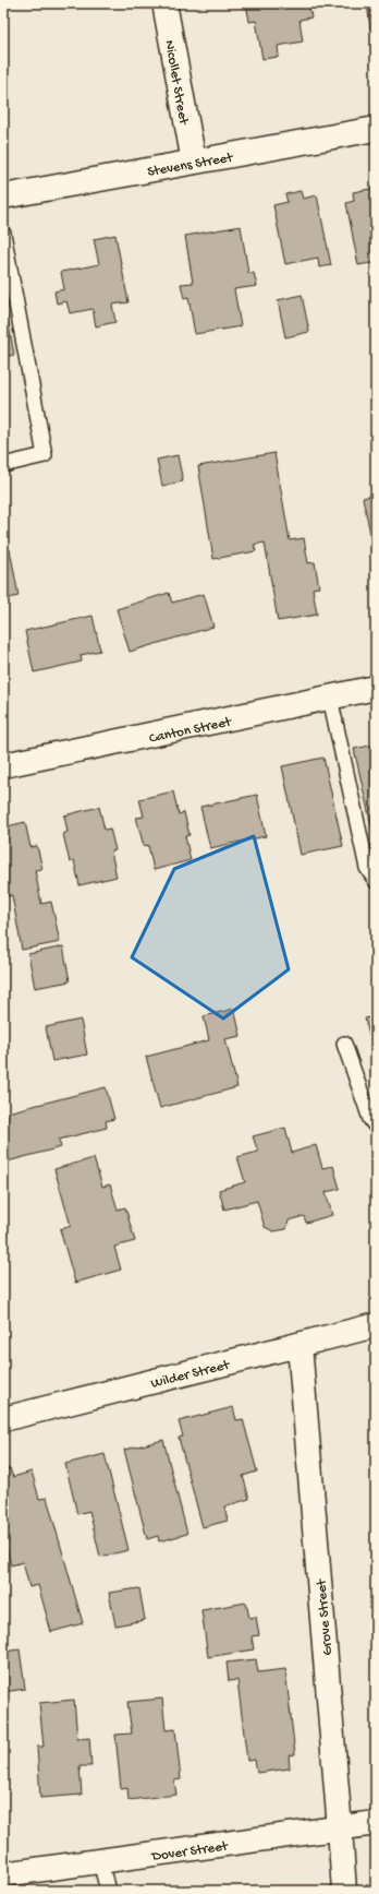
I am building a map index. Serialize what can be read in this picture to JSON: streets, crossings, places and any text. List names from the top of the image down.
{
  "streets": {
    "street": [
      "Nicollet Street",
      "Stevens Street",
      "Canton Street",
      "Wilder Street",
      "Grove Street",
      "Dover Street"
    ]
  },
  "crossings": [
    ["Nicollet Street", "Stevens Street"],
    ["Wilder Street", "Grove Street"],
    ["Grove Street", "Dover Street"]
  ]
}
